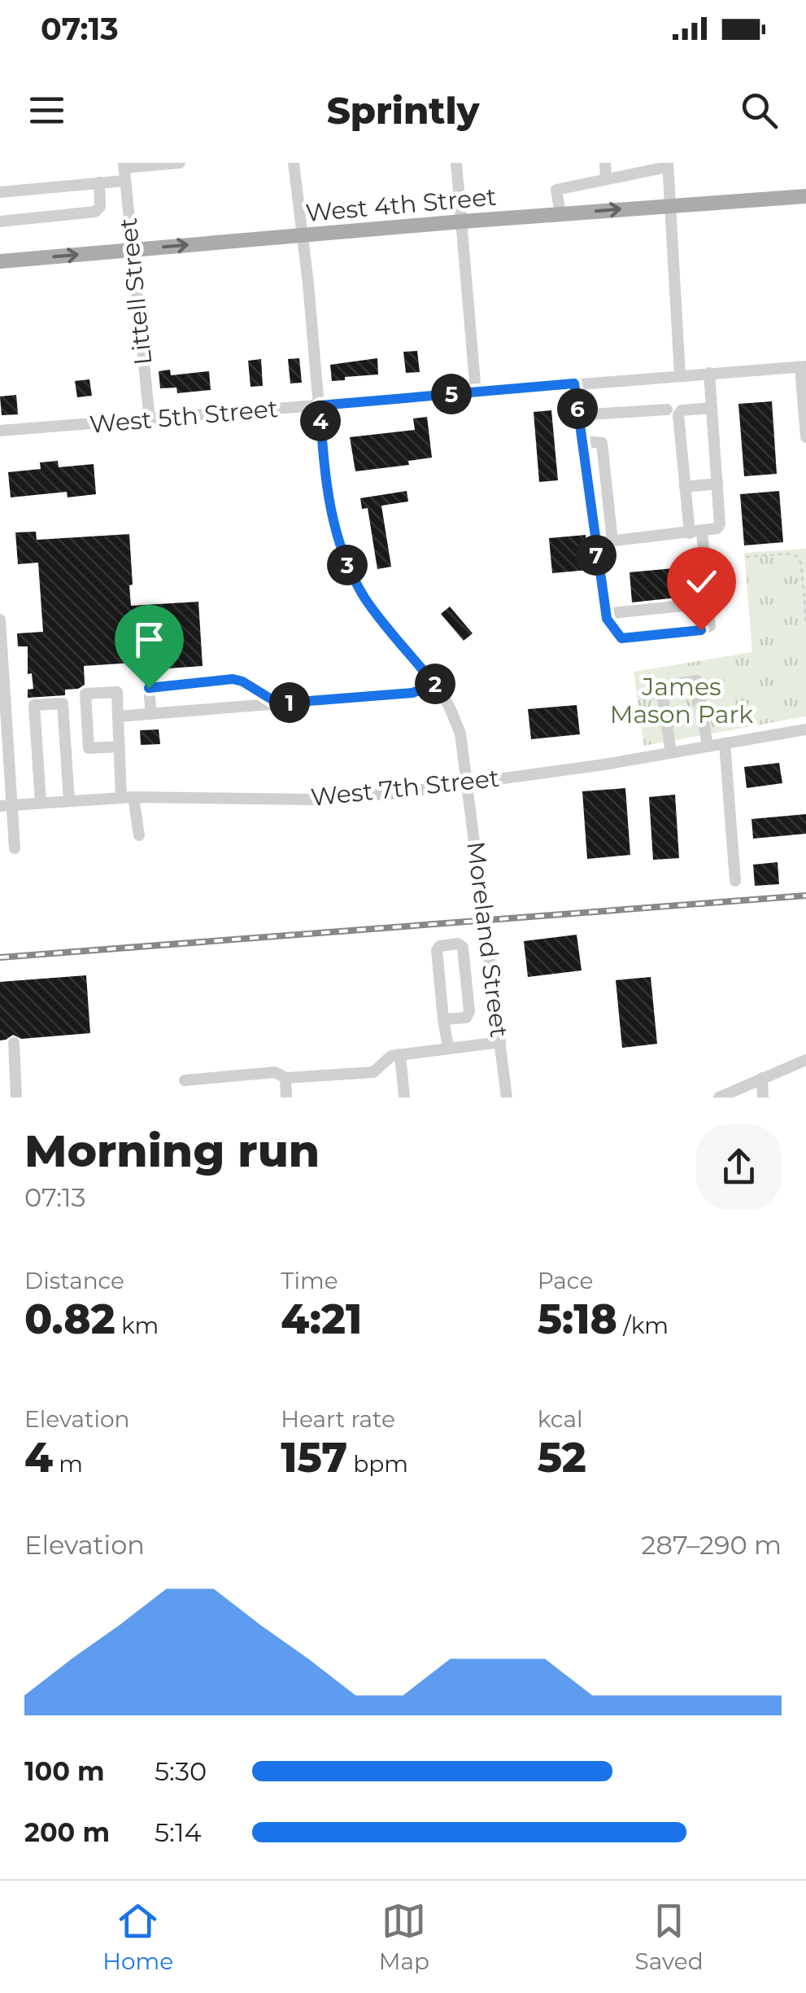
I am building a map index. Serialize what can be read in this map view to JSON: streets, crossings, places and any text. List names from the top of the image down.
{
  "streets": {
    "main road": ["West 4th Street"],
    "street": [
      "Littell Street",
      "West 5th Street",
      "West 7th Street",
      "Moreland Street"
    ]
  },
  "crossings": [
    ["West 4th Street", "Littell Street"],
    ["West 4th Street", "Moreland Street"],
    ["Littell Street", "West 5th Street"],
    ["West 5th Street", "Moreland Street"],
    ["West 7th Street", "Moreland Street"]
  ],
  "one_way": ["West 4th Street"],
  "parks": ["James Mason Park"],
  "page": {
    "status": "07:13",
    "header": "Sprintly",
    "pins": [
      "5",
      "6",
      "4",
      "7",
      "3",
      "2",
      "1"
    ],
    "heading": ["Morning run", "07:13"],
    "stats": [
      ["Distance", "0.82 km"],
      ["Time", "4:21"],
      ["Pace", "5:18 /km"],
      ["Elevation", "4 m"],
      ["Heart rate", "157 bpm"],
      ["kcal", "52"]
    ],
    "chart": ["Elevation", "287–290 m"],
    "list": [
      {
        "name": "100 m",
        "note": "5:30"
      },
      {
        "name": "200 m",
        "note": "5:14"
      }
    ],
    "tabs": ["Home", "Map", "Saved"]
  }
}
